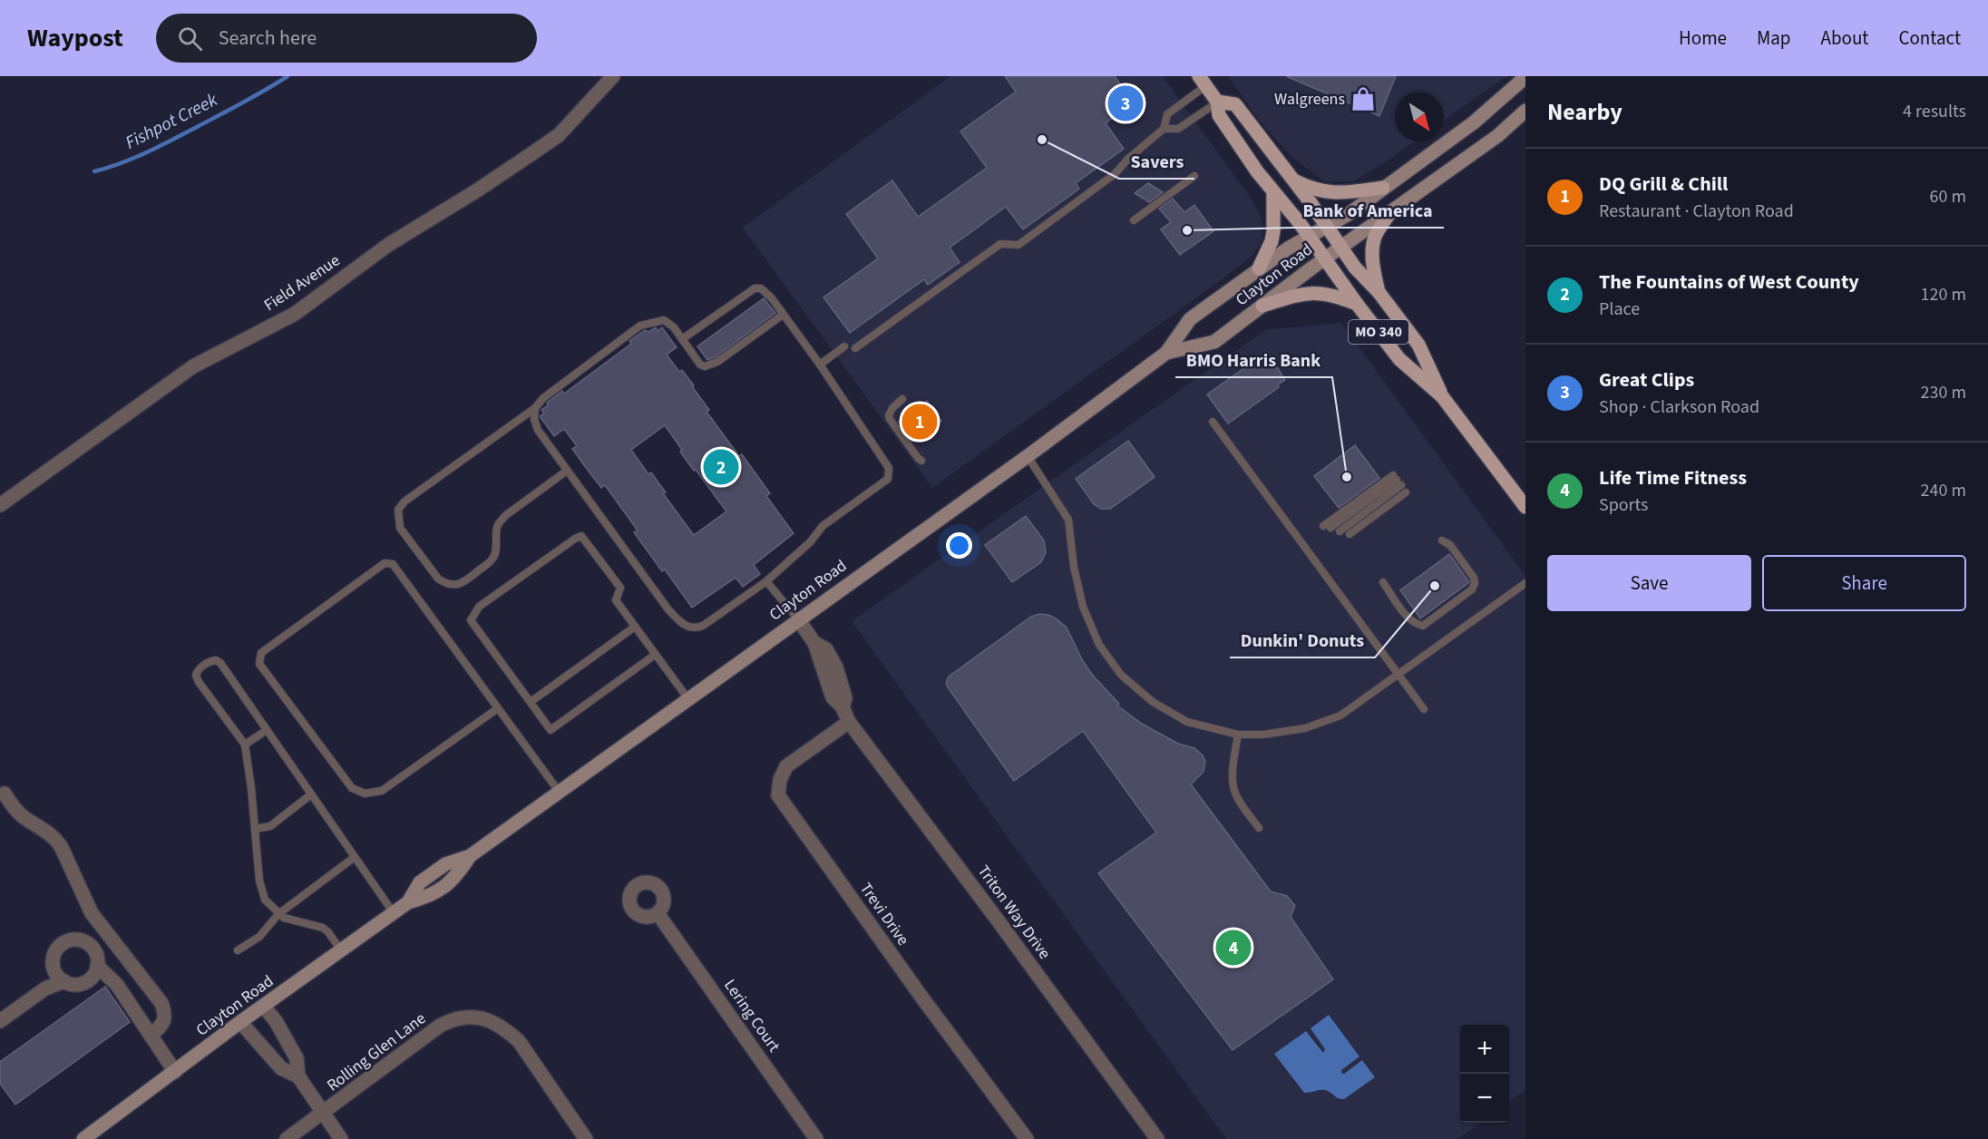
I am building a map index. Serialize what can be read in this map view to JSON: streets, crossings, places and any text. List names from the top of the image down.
{
  "streets": {
    "main road": ["Clayton Road", "MO 340"],
    "street": [
      "Field Avenue",
      "Triton Way Drive",
      "Trevi Drive",
      "Lering Court",
      "Rolling Glen Lane"
    ]
  },
  "crossings": [
    ["Clayton Road", "MO 340"],
    ["Clayton Road", "Triton Way Drive"],
    ["Triton Way Drive", "Trevi Drive"]
  ],
  "water": ["Fishpot Creek"],
  "places": {
    "shop": ["Walgreens"],
    "other": [
      "Savers",
      "Bank of America",
      "BMO Harris Bank",
      "Dunkin' Donuts"
    ]
  },
  "north": "bottom right",
  "page": {
    "header": "Waypost",
    "search": "Search here",
    "nav": [
      "Home",
      "Map",
      "About",
      "Contact"
    ],
    "heading": ["Nearby", "4 results"],
    "pins": [
      "3",
      "1",
      "2",
      "4"
    ],
    "list": [
      {
        "mark": "1",
        "name": "DQ Grill & Chill",
        "note": "Restaurant · Clayton Road",
        "value": "60 m"
      },
      {
        "mark": "2",
        "name": "The Fountains of West County",
        "note": "Place",
        "value": "120 m"
      },
      {
        "mark": "3",
        "name": "Great Clips",
        "note": "Shop · Clarkson Road",
        "value": "230 m"
      },
      {
        "mark": "4",
        "name": "Life Time Fitness",
        "note": "Sports",
        "value": "240 m"
      }
    ],
    "buttons": ["Save", "Share"],
    "map_buttons": ["+", "−"]
  }
}
